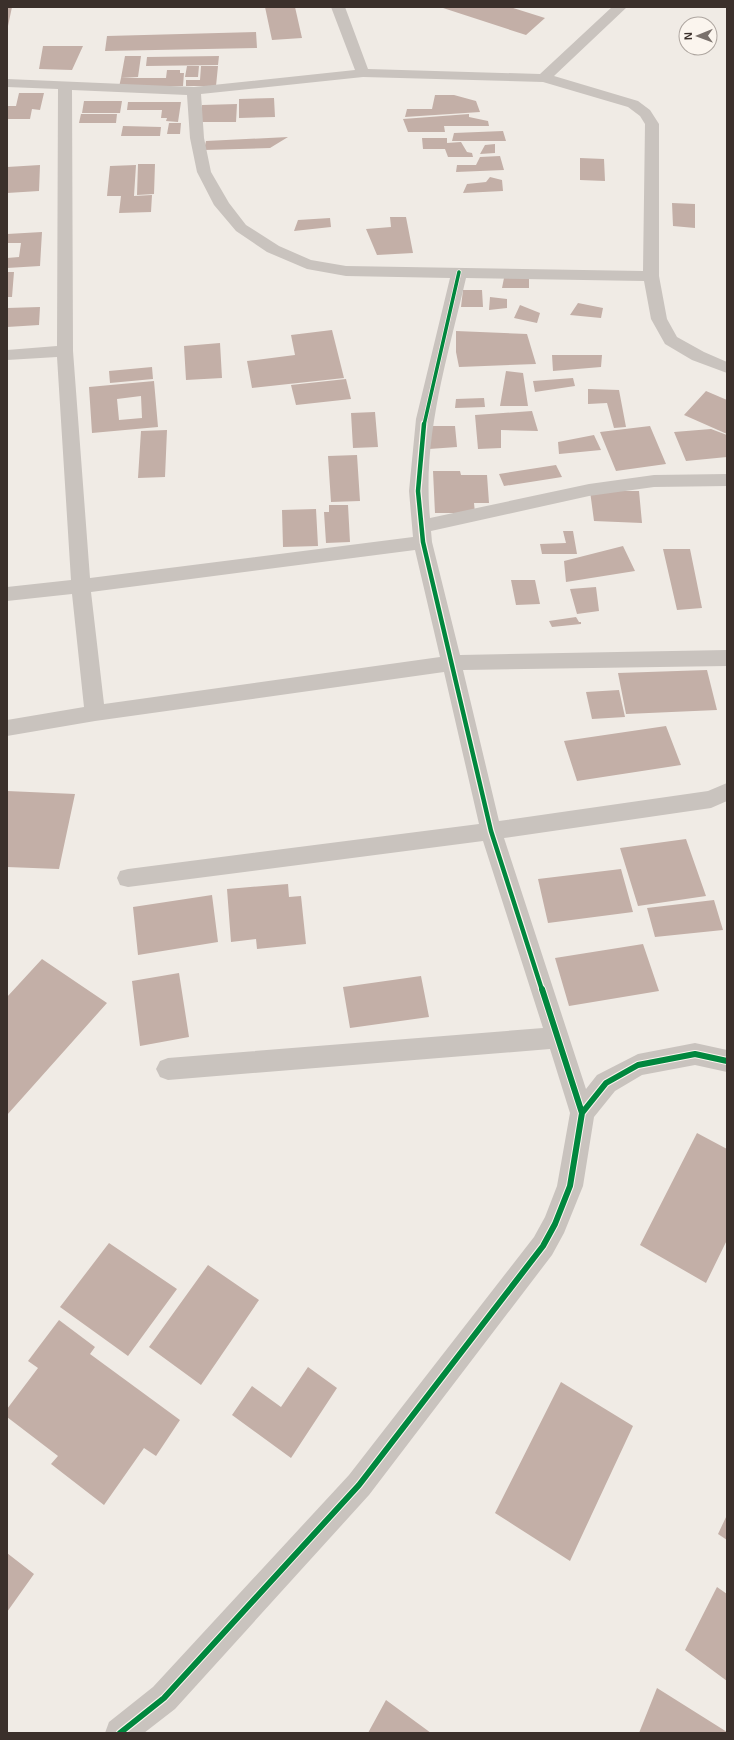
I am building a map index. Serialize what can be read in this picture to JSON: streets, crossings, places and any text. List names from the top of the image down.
{
  "north": "left"
}
